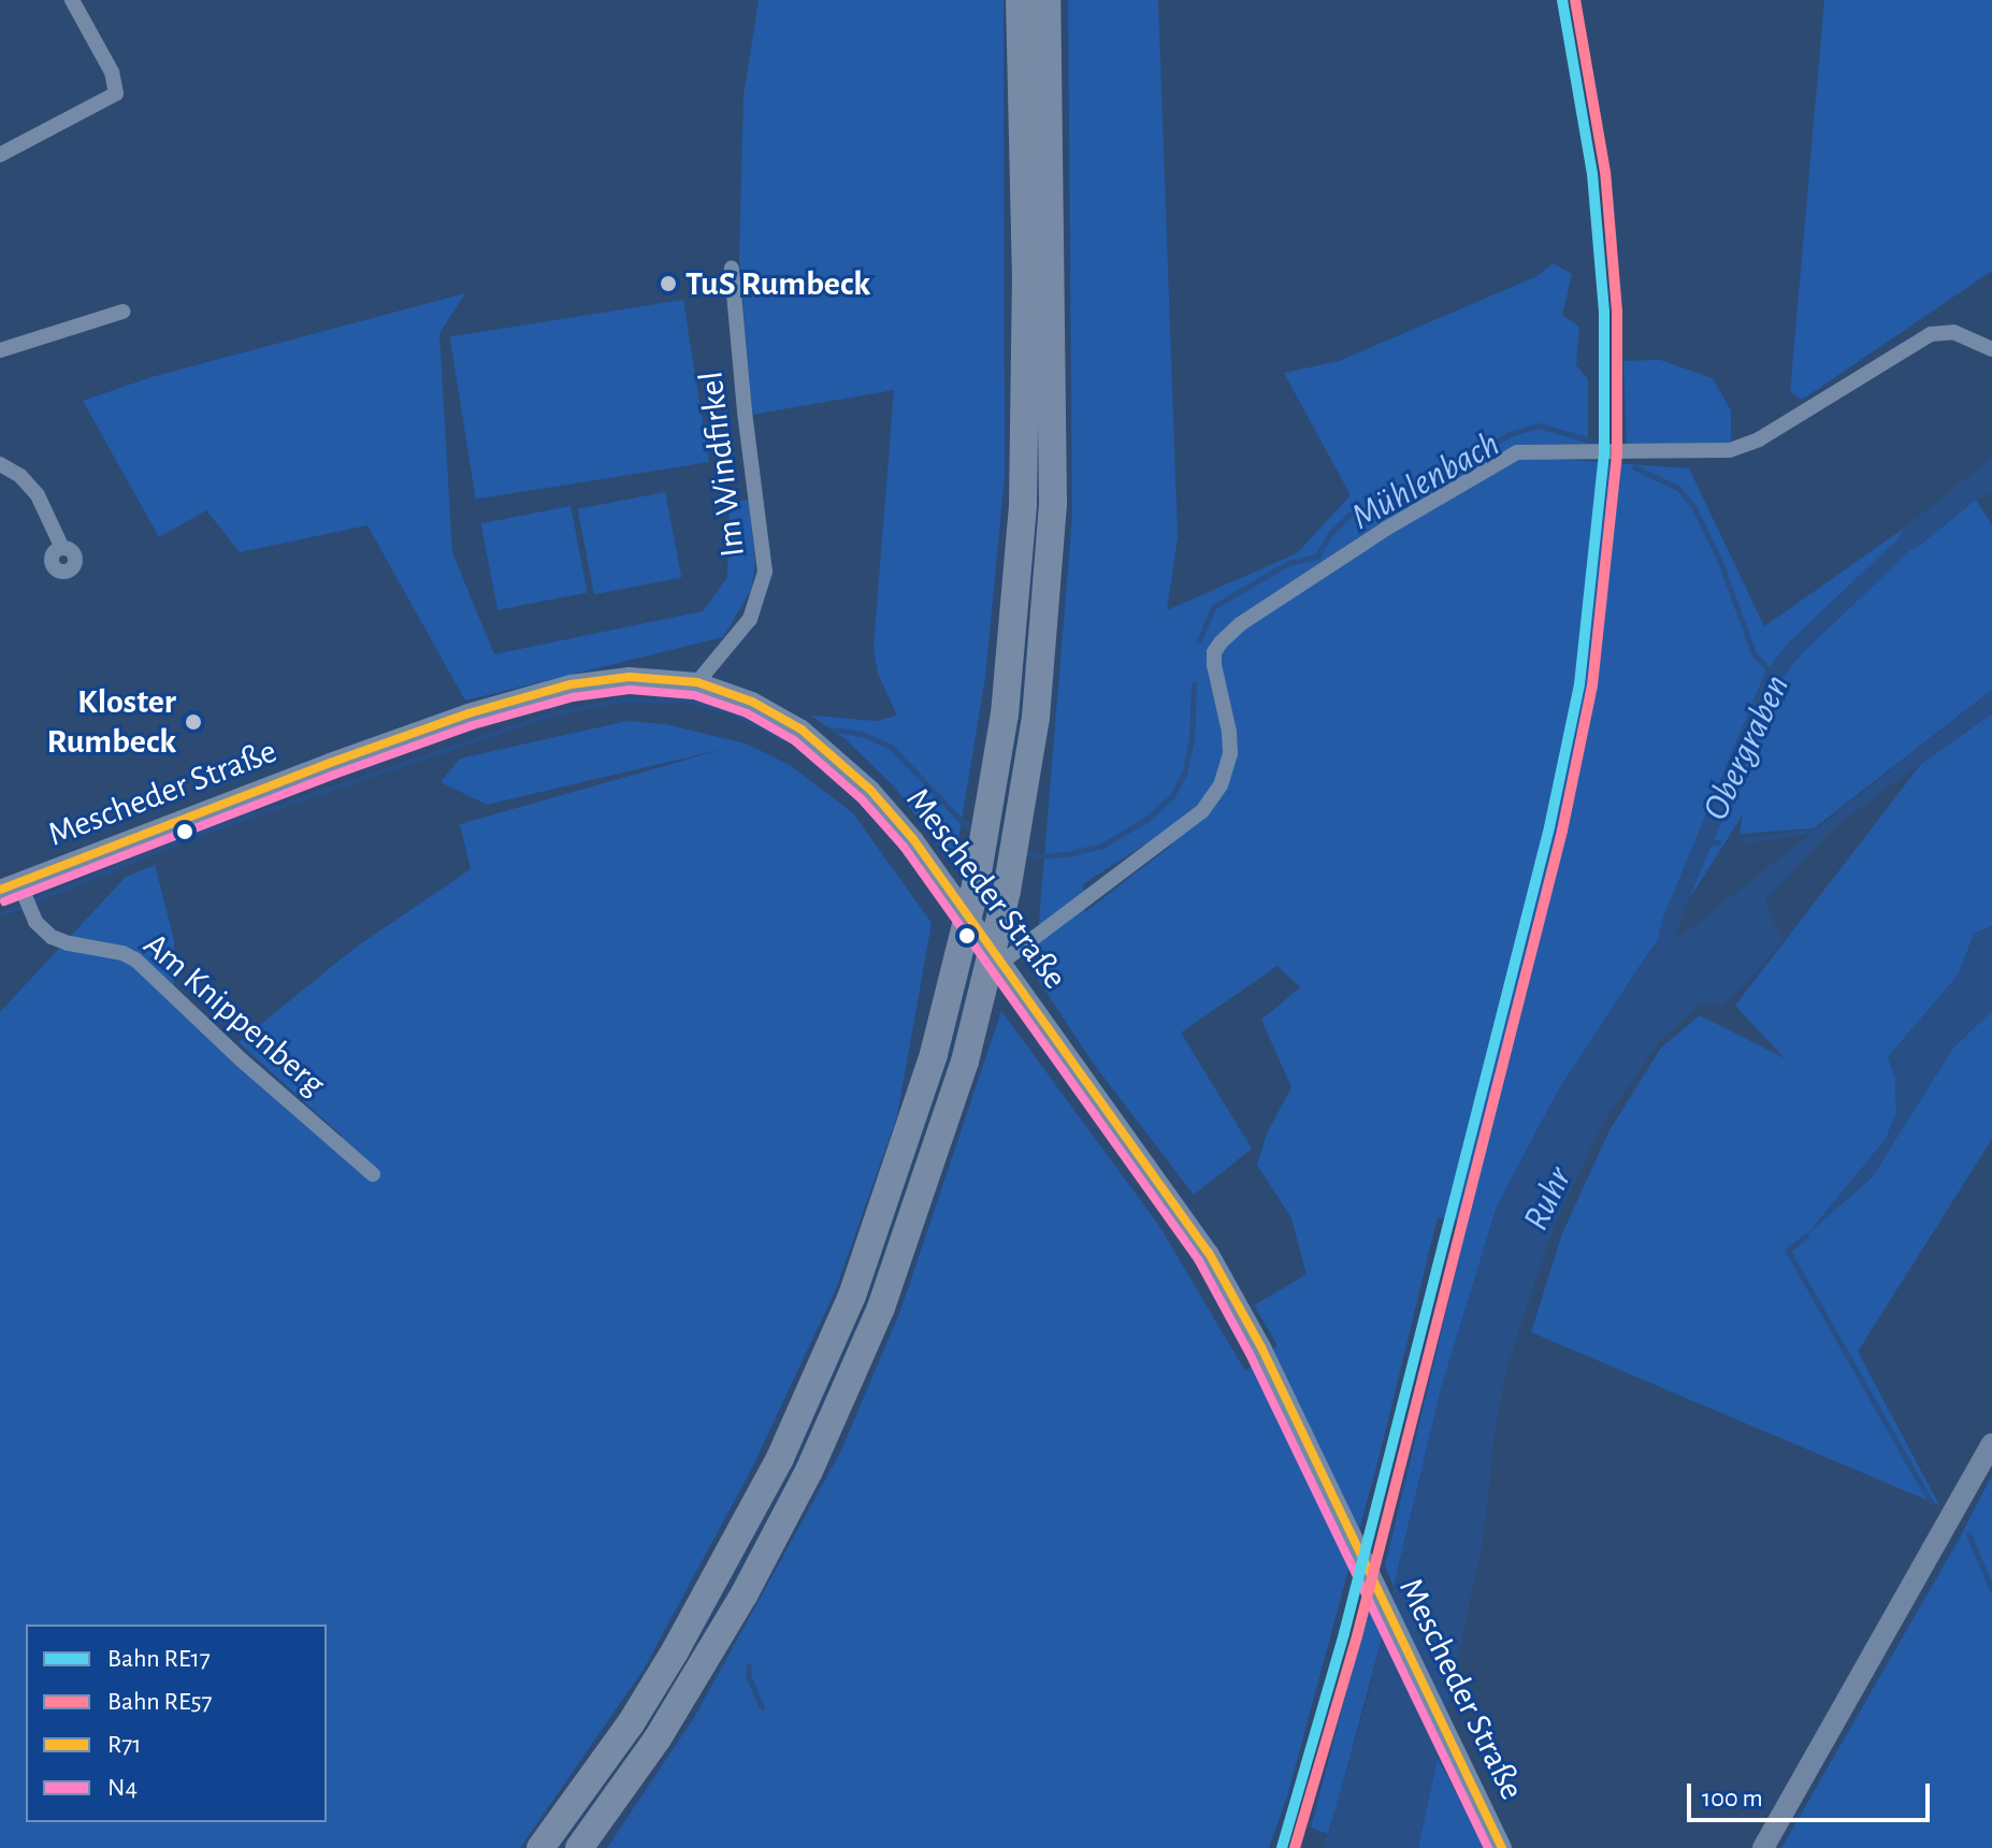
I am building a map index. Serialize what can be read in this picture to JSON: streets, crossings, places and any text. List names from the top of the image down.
{
  "streets": {
    "street": ["Im Windfirkel", "Mescheder Straße", "Am Knippenberg"]
  },
  "crossings": [
    ["Im Windfirkel", "Mescheder Straße"],
    ["Mescheder Straße", "Am Knippenberg"]
  ],
  "water": ["Mühlenbach", "Obergraben", "Ruhr"],
  "places": ["TuS Rumbeck", "Kloster Rumbeck"],
  "lines": [
    "rail line RE17",
    "rail line RE57",
    "transit line R71",
    "transit line N4"
  ],
  "legend": [
    "Bahn RE17",
    "Bahn RE57",
    "R71",
    "N4"
  ],
  "scale_bar": "100 m"
}
